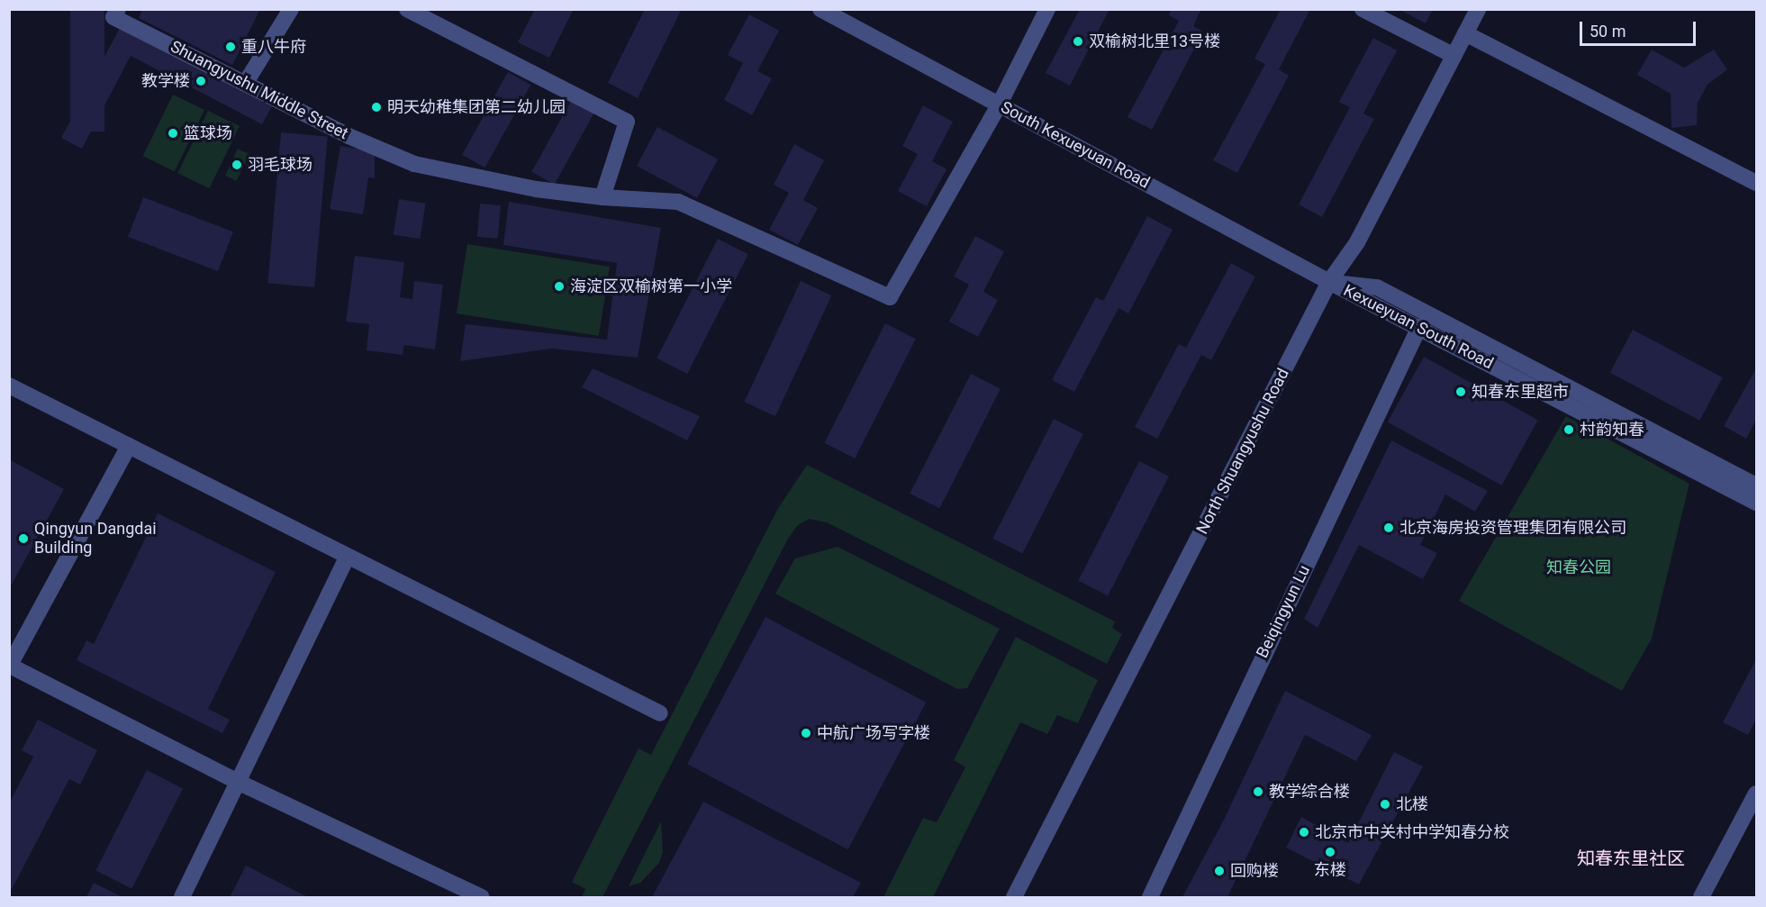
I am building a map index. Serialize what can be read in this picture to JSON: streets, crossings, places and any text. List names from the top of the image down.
{
  "streets": {
    "street": [
      "Shuangyushu Middle Street",
      "South Kexueyuan Road",
      "Kexueyuan South Road",
      "North Shuangyushu Road",
      "Beiqingyun Lu"
    ]
  },
  "crossings": [
    ["Shuangyushu Middle Street", "South Kexueyuan Road"],
    ["South Kexueyuan Road", "Kexueyuan South Road"],
    ["South Kexueyuan Road", "North Shuangyushu Road"],
    ["Kexueyuan South Road", "North Shuangyushu Road"],
    ["Kexueyuan South Road", "Beiqingyun Lu"]
  ],
  "districts": ["知春东里社区"],
  "parks": ["知春公园"],
  "places": [
    "双榆树北里13号楼",
    "重八牛府",
    "教学楼",
    "明天幼稚集团第二幼儿园",
    "篮球场",
    "羽毛球场",
    "海淀区双榆树第一小学",
    "知春东里超市",
    "村韵知春",
    "北京海房投资管理集团有限公司",
    "Qingyun Dangdai Building",
    "中航广场写字楼",
    "教学综合楼",
    "北楼",
    "北京市中关村中学知春分校",
    "东楼",
    "回购楼"
  ],
  "scale_bar": "50 m"
}
